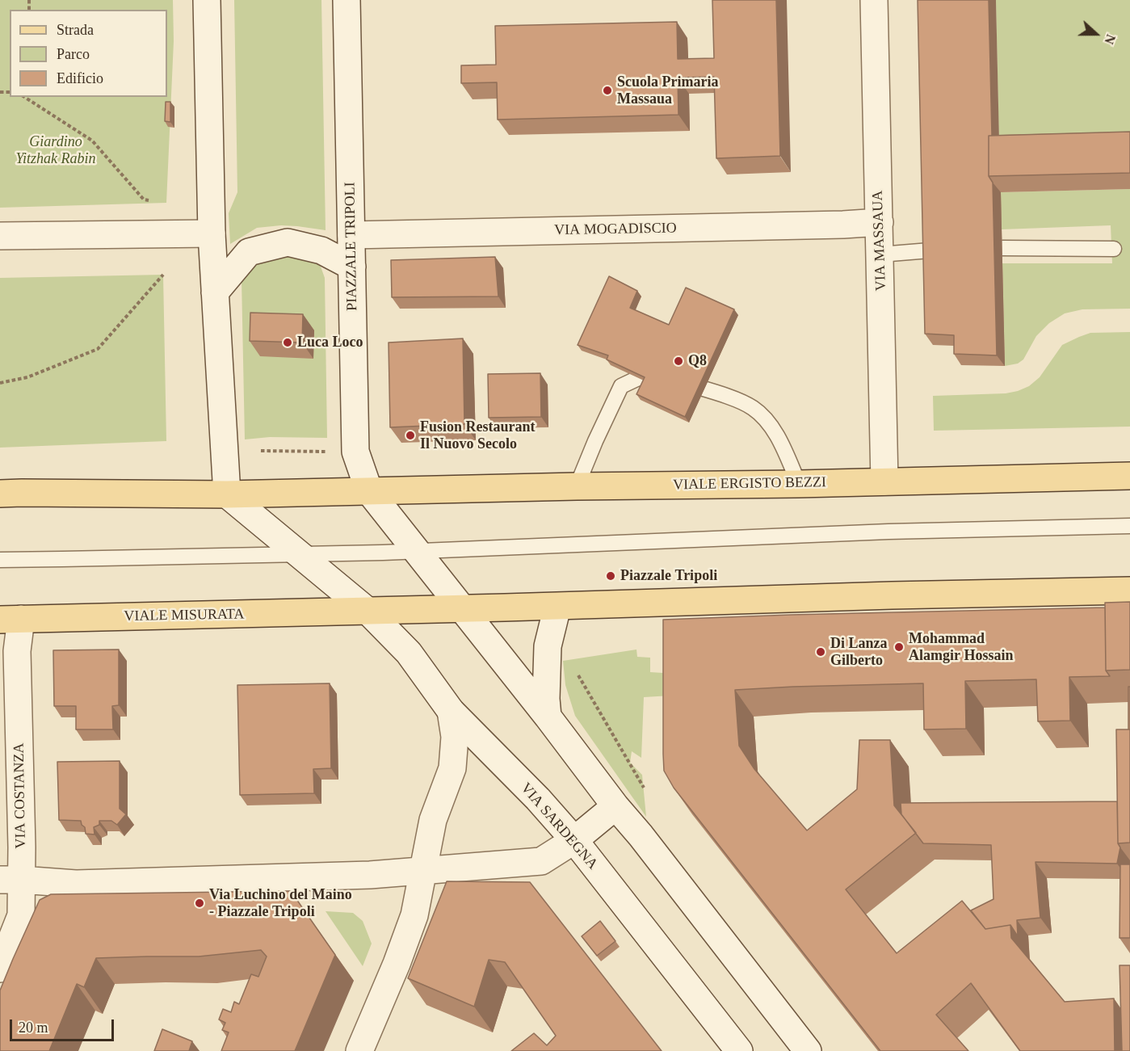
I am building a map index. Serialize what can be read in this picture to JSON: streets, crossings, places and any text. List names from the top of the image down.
{
  "streets": {
    "main road": [
      "VIA MOGADISCIO",
      "VIA MASSAUA",
      "PIAZZALE TRIPOLI",
      "VIALE ERGISTO BEZZI",
      "VIALE MISURATA",
      "VIA COSTANZA",
      "VIA SARDEGNA"
    ]
  },
  "crossings": [
    ["VIA MOGADISCIO", "VIA MASSAUA"],
    ["VIA MOGADISCIO", "PIAZZALE TRIPOLI"],
    ["VIA MASSAUA", "VIALE ERGISTO BEZZI"],
    ["PIAZZALE TRIPOLI", "VIALE ERGISTO BEZZI"],
    ["VIALE MISURATA", "VIA COSTANZA"],
    ["VIALE MISURATA", "VIA SARDEGNA"]
  ],
  "parks": ["Giardino Yitzhak Rabin"],
  "places": [
    "Scuola Primaria Massaua",
    "Luca Loco",
    "Q8",
    "Fusion Restaurant Il Nuovo Secolo",
    "Piazzale Tripoli",
    "Mohammad Alamgir Hossain",
    "Di Lanza Gilberto",
    "Via Luchino del Maino - Piazzale Tripoli"
  ],
  "legend": ["Strada", "Parco", "Edificio"],
  "scale_bar": "20 m",
  "north": "right"
}
